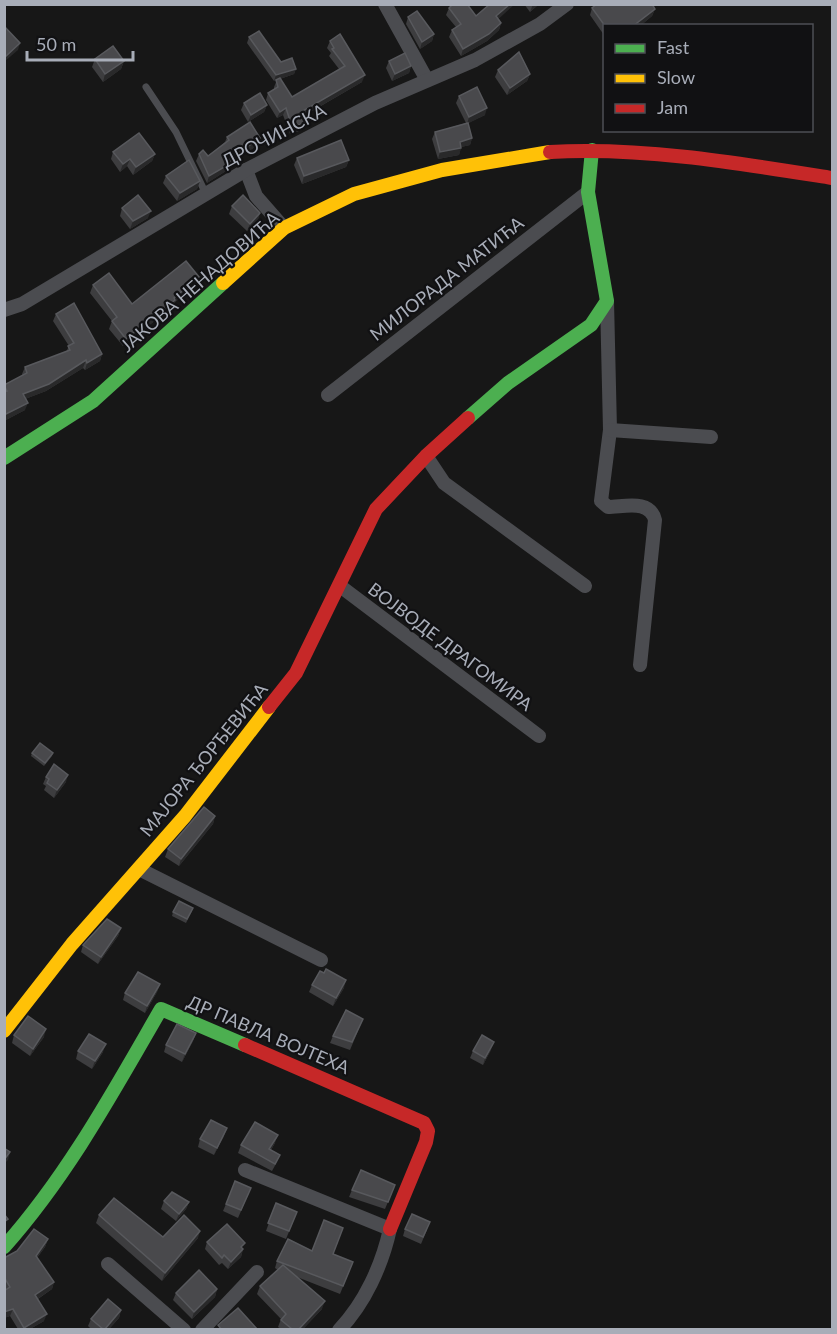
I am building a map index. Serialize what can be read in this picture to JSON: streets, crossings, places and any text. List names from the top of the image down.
{
  "streets": {
    "street": [
      "ДРОЧИНСКА",
      "МИЛОРАДА МАТИЋА",
      "ЈАКОВА НЕНАДОВИЋА",
      "ВОЈВОДЕ ДРАГОМИРА",
      "МАЈОРА ЂОРЂЕВИЋА",
      "ДР ПАВЛА ВОЈТЕХА"
    ]
  },
  "crossings": [
    ["ВОЈВОДЕ ДРАГОМИРА", "МАЈОРА ЂОРЂЕВИЋА"]
  ],
  "legend": ["Fast", "Slow", "Jam"],
  "scale_bar": "50 m"
}
